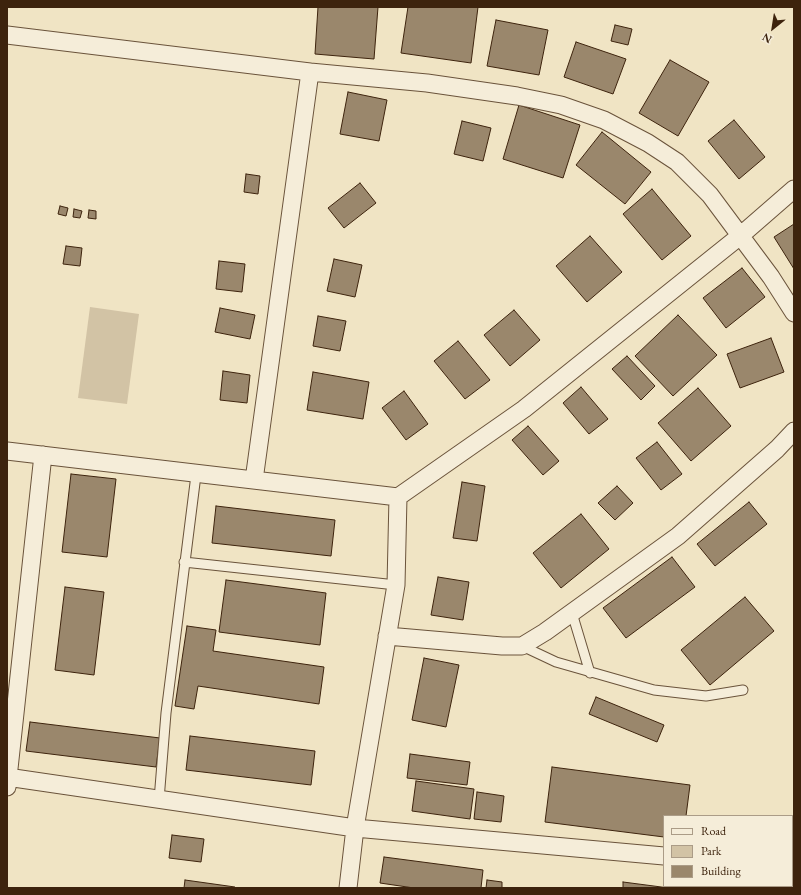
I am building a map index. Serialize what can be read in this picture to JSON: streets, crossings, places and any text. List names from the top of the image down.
{
  "legend": ["Road", "Park", "Building"],
  "north": "bottom left"
}
